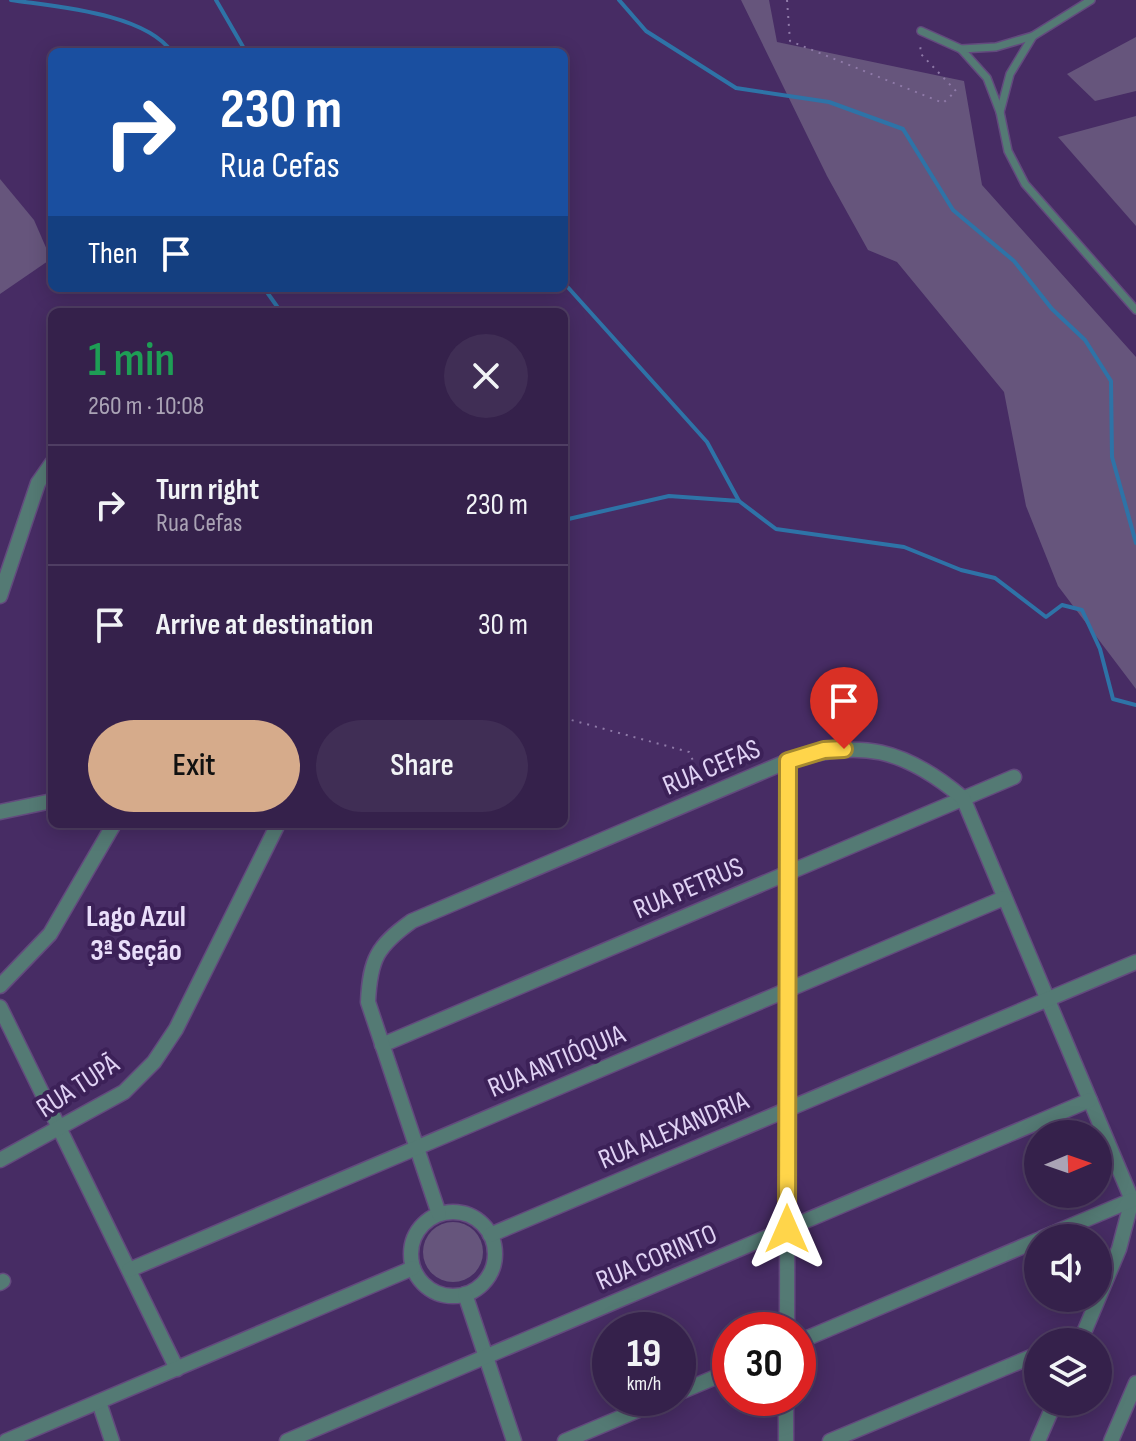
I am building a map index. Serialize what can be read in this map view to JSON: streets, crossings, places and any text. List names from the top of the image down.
{
  "streets": {
    "street": [
      "RUA CEFAS",
      "RUA PETRUS",
      "RUA ANTIÓQUIA",
      "RUA TUPÃ",
      "RUA ALEXANDRIA",
      "RUA CORINTO"
    ]
  },
  "crossings": [
    ["RUA CEFAS", "RUA PETRUS"],
    ["RUA CEFAS", "RUA ANTIÓQUIA"],
    ["RUA CEFAS", "RUA ALEXANDRIA"],
    ["RUA CEFAS", "RUA CORINTO"]
  ],
  "districts": ["Lago Azul 3ª Seção"],
  "north": "right",
  "page": {
    "turn": ["230 m", "Rua Cefas"],
    "then": "Then",
    "heading": ["1 min", "260 m · 10:08"],
    "list": [
      {
        "name": "Turn right",
        "note": "Rua Cefas",
        "value": "230 m"
      },
      {
        "name": "Arrive at destination",
        "value": "30 m"
      }
    ],
    "buttons": ["Exit", "Share"],
    "speed": "19 km/h",
    "limit": "30"
  }
}
